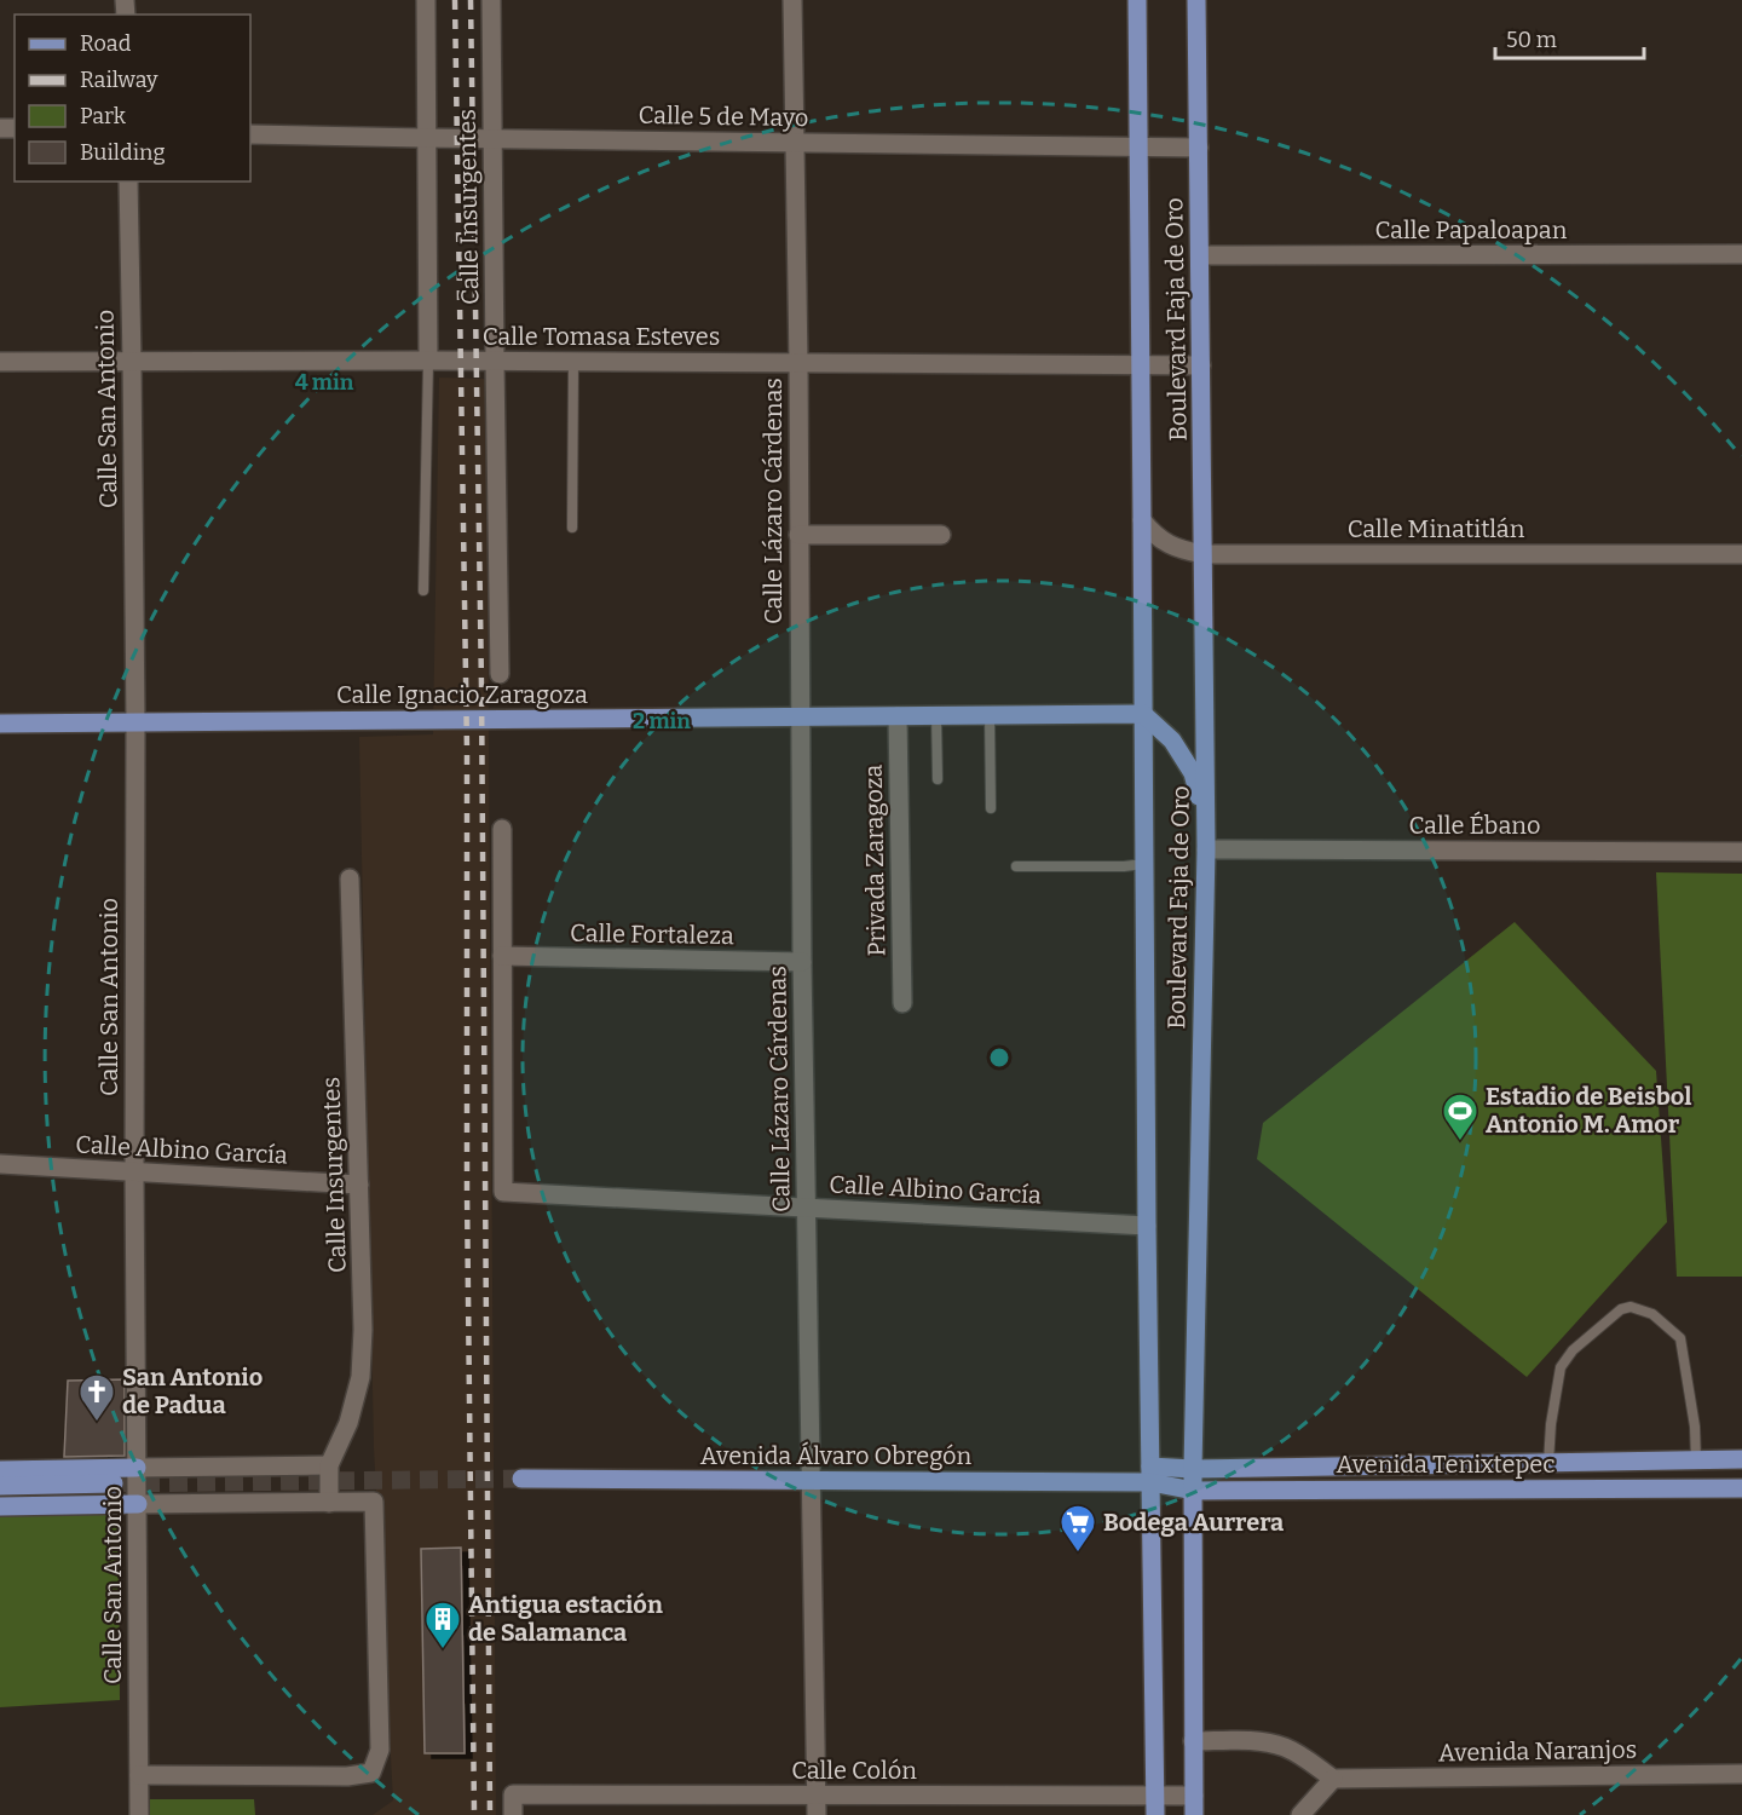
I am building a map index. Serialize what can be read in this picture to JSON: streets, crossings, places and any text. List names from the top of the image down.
{
  "streets": {
    "main road": [
      "Boulevard Faja de Oro",
      "Calle Ignacio Zaragoza",
      "Avenida Álvaro Obregón",
      "Avenida Tenixtepec"
    ],
    "street": [
      "Calle 5 de Mayo",
      "Calle Insurgentes",
      "Calle Papaloapan",
      "Calle Tomasa Esteves",
      "Calle San Antonio",
      "Calle Lázaro Cárdenas",
      "Calle Minatitlán",
      "Calle Ébano",
      "Privada Zaragoza",
      "Calle Fortaleza",
      "Calle Albino García",
      "Avenida Naranjos",
      "Calle Colón"
    ]
  },
  "crossings": [
    ["Calle 5 de Mayo", "Calle Insurgentes"],
    ["Calle 5 de Mayo", "Boulevard Faja de Oro"],
    ["Calle 5 de Mayo", "Calle Lázaro Cárdenas"],
    ["Calle Insurgentes", "Calle Tomasa Esteves"],
    ["Calle Insurgentes", "Calle Albino García"],
    ["Calle Papaloapan", "Boulevard Faja de Oro"],
    ["Boulevard Faja de Oro", "Calle Tomasa Esteves"],
    ["Boulevard Faja de Oro", "Calle Minatitlán"],
    ["Boulevard Faja de Oro", "Calle Ignacio Zaragoza"],
    ["Boulevard Faja de Oro", "Calle Ébano"],
    ["Boulevard Faja de Oro", "Calle Albino García"],
    ["Boulevard Faja de Oro", "Avenida Álvaro Obregón"],
    ["Boulevard Faja de Oro", "Avenida Tenixtepec"],
    ["Boulevard Faja de Oro", "Calle Colón"],
    ["Calle Tomasa Esteves", "Calle San Antonio"],
    ["Calle Tomasa Esteves", "Calle Lázaro Cárdenas"],
    ["Calle San Antonio", "Calle Ignacio Zaragoza"],
    ["Calle San Antonio", "Calle Albino García"],
    ["Calle Lázaro Cárdenas", "Calle Ignacio Zaragoza"],
    ["Calle Lázaro Cárdenas", "Calle Fortaleza"],
    ["Calle Lázaro Cárdenas", "Calle Albino García"],
    ["Calle Lázaro Cárdenas", "Avenida Álvaro Obregón"],
    ["Calle Lázaro Cárdenas", "Calle Colón"],
    ["Calle Ignacio Zaragoza", "Privada Zaragoza"],
    ["Calle Fortaleza", "Calle Albino García"],
    ["Avenida Álvaro Obregón", "Avenida Tenixtepec"]
  ],
  "places": {
    "sports": ["Estadio de Beisbol Antonio M. Amor"],
    "church": ["San Antonio de Padua"],
    "supermarket": ["Bodega Aurrera"],
    "building": ["Antigua estación de Salamanca"]
  },
  "legend": [
    "Road",
    "Railway",
    "Park",
    "Building"
  ],
  "scale_bar": "50 m",
  "rings": ["4 min", "2 min"]
}
